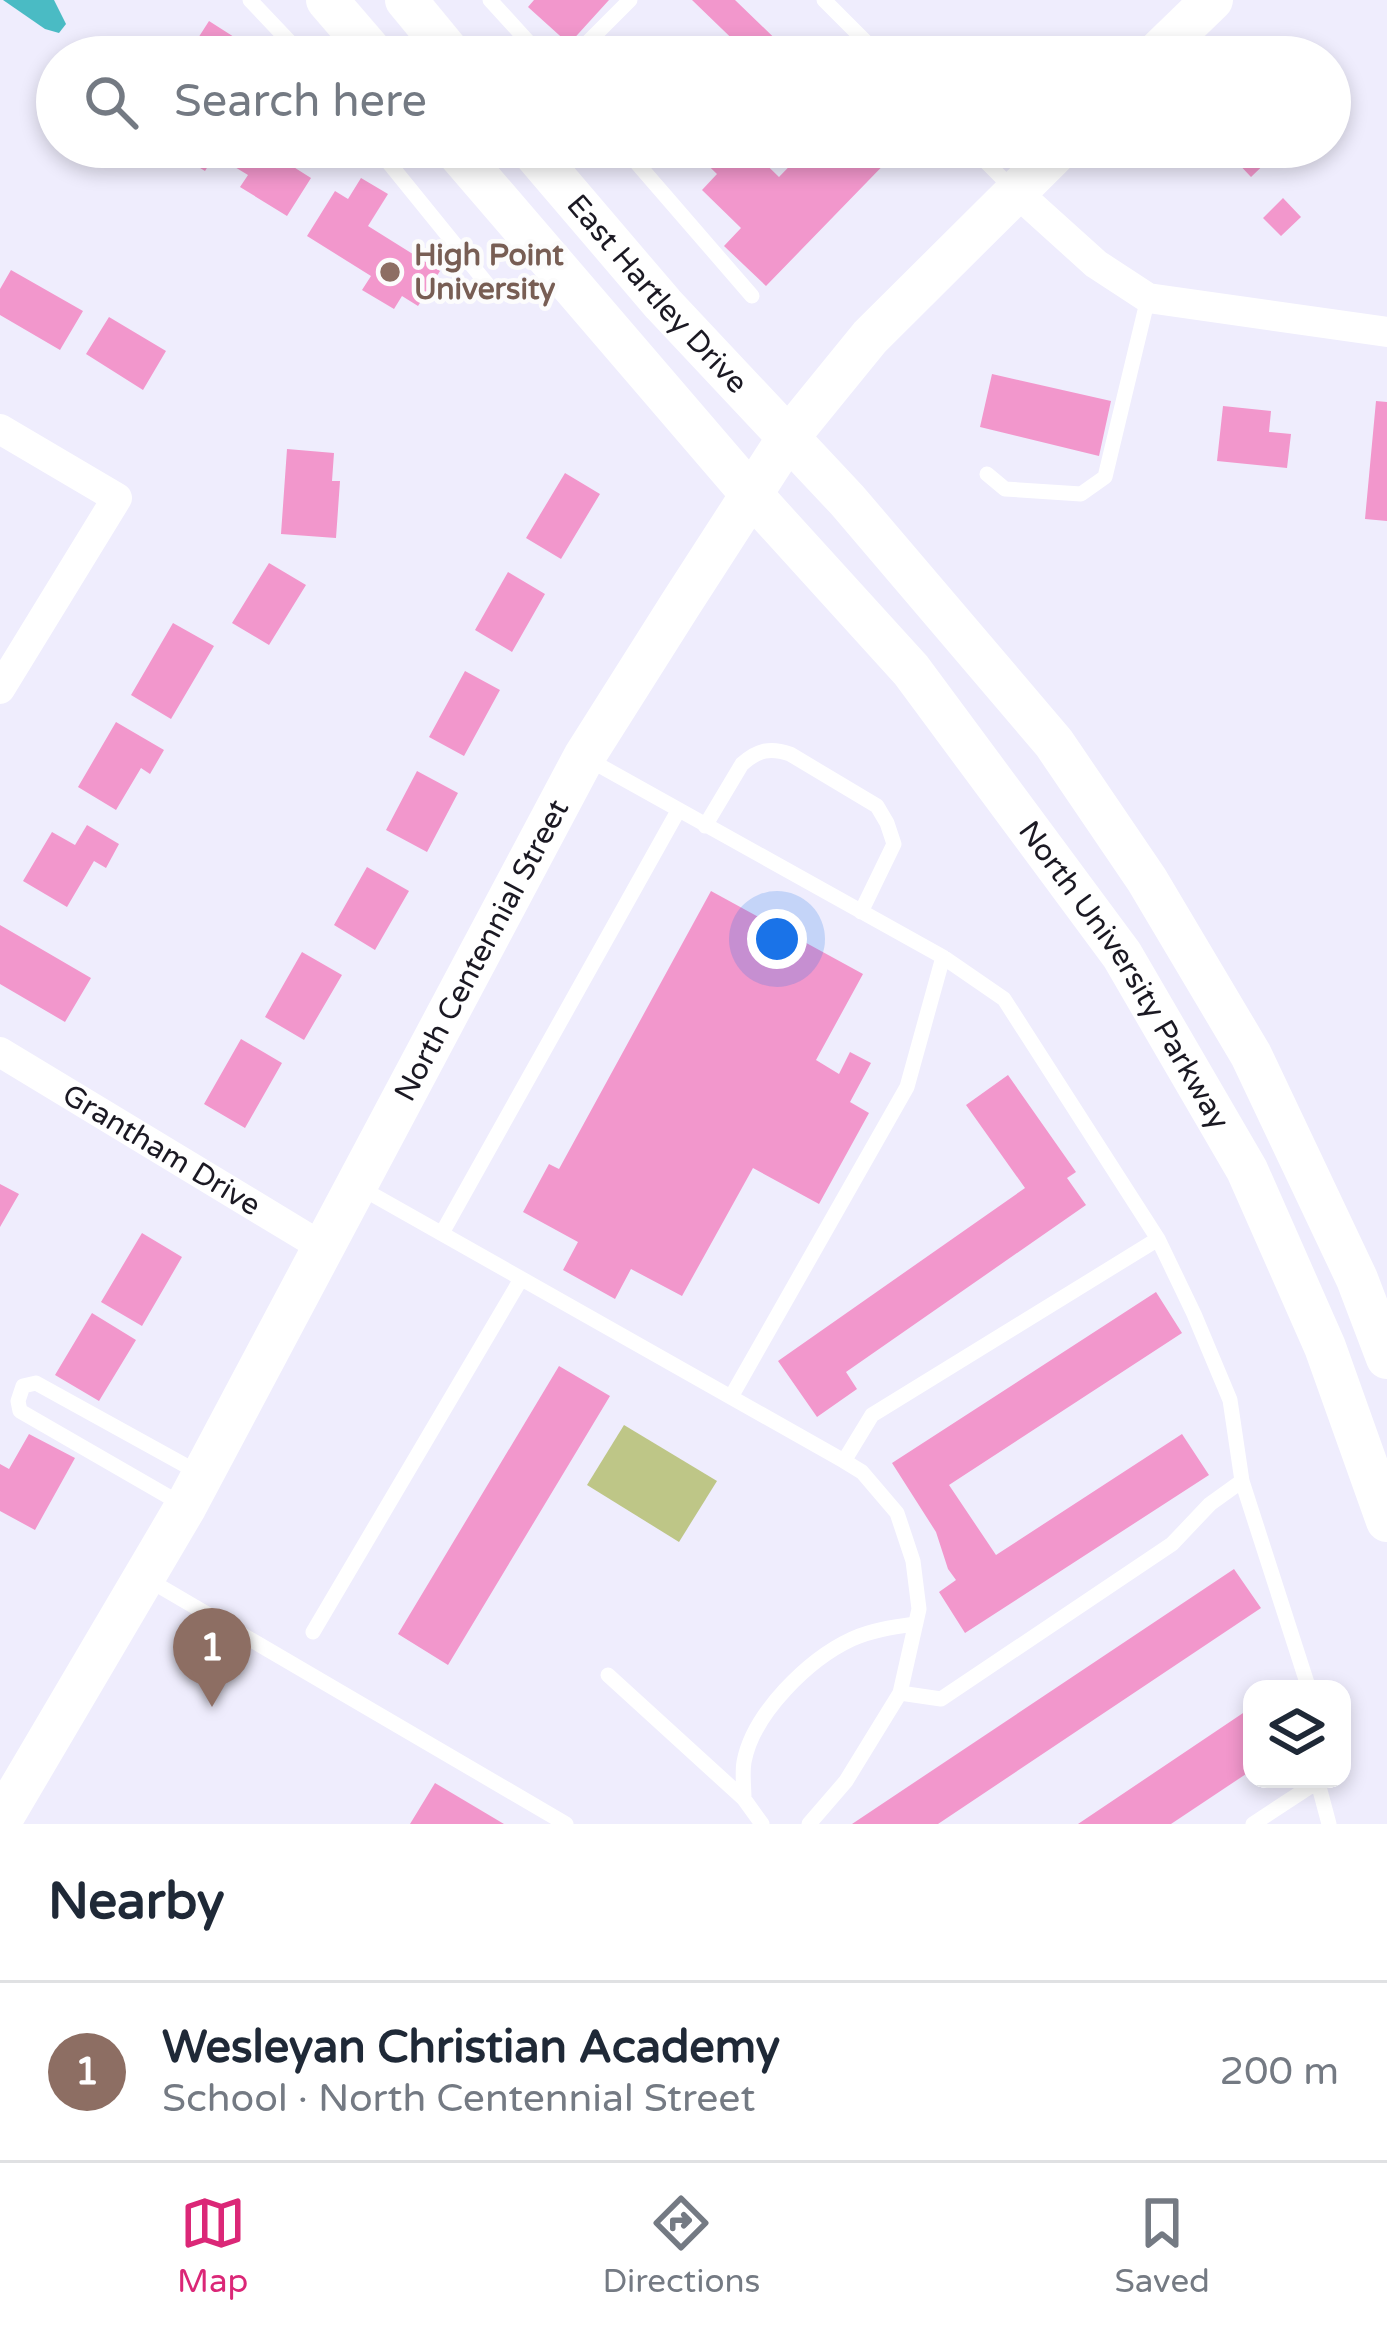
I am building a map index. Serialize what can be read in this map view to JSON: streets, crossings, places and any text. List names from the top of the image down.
{
  "streets": {
    "main road": ["East Hartley Drive", "North Centennial Street", "North University Parkway"],
    "street": ["Grantham Drive"]
  },
  "crossings": [
    ["East Hartley Drive", "North Centennial Street"],
    ["East Hartley Drive", "North University Parkway"],
    ["North Centennial Street", "North University Parkway"],
    ["North Centennial Street", "Grantham Drive"]
  ],
  "places": ["High Point University"],
  "page": {
    "search": "Search here",
    "pins": "1",
    "heading": "Nearby",
    "list": [
      {
        "mark": "1",
        "name": "Wesleyan Christian Academy",
        "note": "School · North Centennial Street",
        "value": "200 m"
      }
    ],
    "nav": ["Map", "Directions", "Saved"]
  }
}
